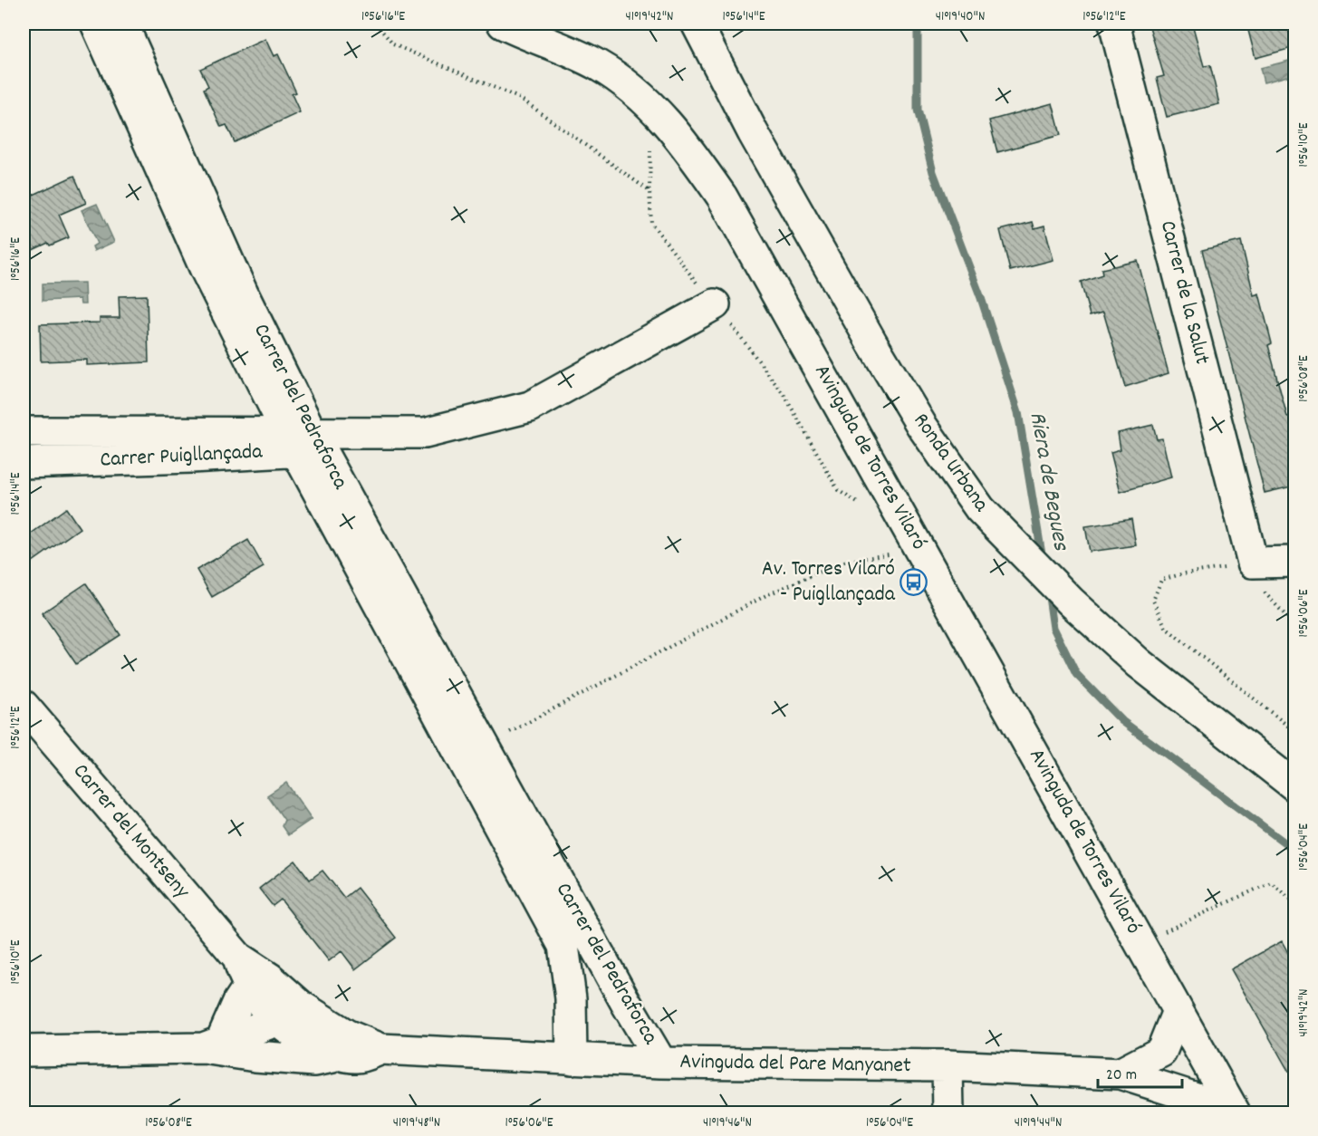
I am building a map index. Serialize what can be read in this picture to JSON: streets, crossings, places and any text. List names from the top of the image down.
{
  "streets": {
    "street": [
      "Carrer de la Salut",
      "Carrer del Pedraforca",
      "Carrer Puigllançada",
      "Avinguda de Torres Vilaró",
      "Ronda Urbana",
      "Carrer del Montseny",
      "Avinguda del Pare Manyanet"
    ]
  },
  "crossings": [
    ["Carrer del Pedraforca", "Carrer Puigllançada"],
    ["Carrer del Pedraforca", "Avinguda del Pare Manyanet"],
    ["Avinguda de Torres Vilaró", "Avinguda del Pare Manyanet"],
    ["Carrer del Montseny", "Avinguda del Pare Manyanet"]
  ],
  "water": ["Riera de Begues"],
  "places": {
    "bus stop": ["Av. Torres Vilaró - Puigllançada"]
  },
  "scale_bar": "20 m",
  "coordinates": [
    "1°56'16\"E",
    "41°19'42\"N",
    "1°56'14\"E",
    "41°19'40\"N",
    "1°56'12\"E",
    "1°56'10\"E",
    "1°56'08\"E",
    "1°56'06\"E",
    "1°56'04\"E",
    "41°19'48\"N",
    "41°19'46\"N",
    "41°19'44\"N"
  ]
}
